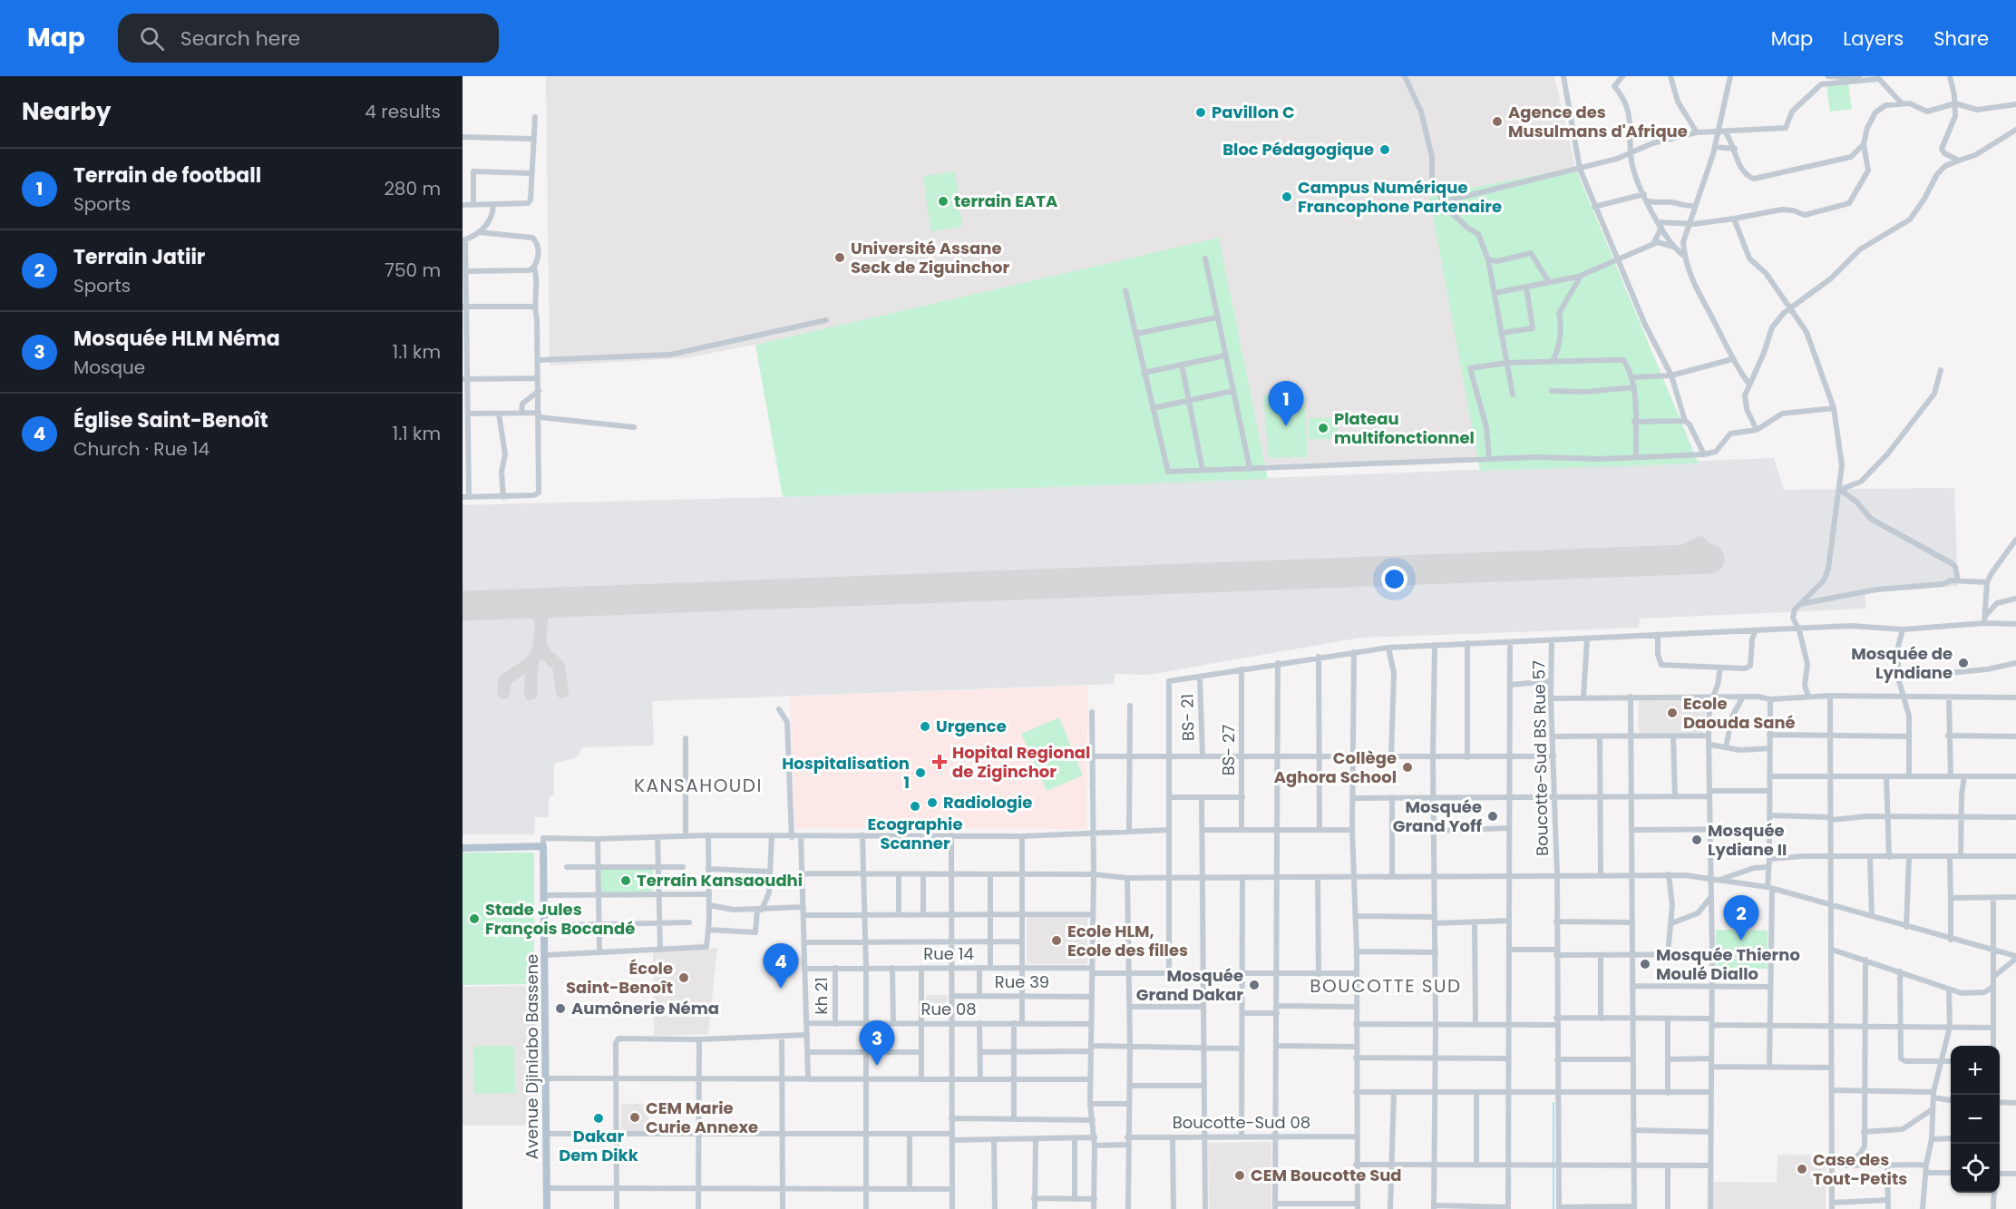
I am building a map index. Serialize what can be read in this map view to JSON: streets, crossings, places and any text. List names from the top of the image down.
{
  "streets": {
    "main road": ["Avenue Djiniabo Bassene"],
    "street": [
      "BS- 21",
      "BS- 27",
      "Boucotte-Sud BS Rue 57",
      "Rue 14",
      "Rue 39",
      "kh 21",
      "Rue 08",
      "Boucotte-Sud 08"
    ]
  },
  "crossings": [
    ["Rue 14", "kh 21"],
    ["kh 21", "Rue 08"]
  ],
  "districts": ["KANSAHOUDI", "BOUCOTTE SUD"],
  "places": {
    "other": [
      "Pavillon C",
      "Agence des Musulmans d'Afrique",
      "Bloc Pédagogique",
      "Campus Numérique Francophone Partenaire",
      "terrain EATA",
      "Université Assane Seck de Ziguinchor",
      "Plateau multifonctionnel",
      "Mosquée de Lyndiane",
      "Ecole Daouda Sané",
      "Urgence",
      "Collège Aghora School",
      "Hospitalisation 1",
      "Radiologie",
      "Ecographie Scanner",
      "Mosquée Grand Yoff",
      "Mosquée Lydiane II",
      "Terrain Kansaoudhi",
      "Stade Jules François Bocandé",
      "Ecole HLM, Ecole des filles",
      "Mosquée Thierno Moulé Diallo",
      "École Saint-Benoît",
      "Mosquée Grand Dakar",
      "Aumônerie Néma",
      "CEM Marie Curie Annexe",
      "Dakar Dem Dikk",
      "Case des Tout-Petits",
      "CEM Boucotte Sud"
    ],
    "health": ["Hopital Regional de Ziginchor"]
  },
  "page": {
    "header": "Map",
    "search": "Search here",
    "nav": ["Map", "Layers", "Share"],
    "heading": ["Nearby", "4 results"],
    "list": [
      {
        "mark": "1",
        "name": "Terrain de football",
        "note": "Sports",
        "value": "280 m"
      },
      {
        "mark": "2",
        "name": "Terrain Jatiir",
        "note": "Sports",
        "value": "750 m"
      },
      {
        "mark": "3",
        "name": "Mosquée HLM Néma",
        "note": "Mosque",
        "value": "1.1 km"
      },
      {
        "mark": "4",
        "name": "Église Saint-Benoît",
        "note": "Church · Rue 14",
        "value": "1.1 km"
      }
    ],
    "pins": [
      "1",
      "2",
      "4",
      "3"
    ],
    "map_buttons": ["+", "−"]
  }
}
